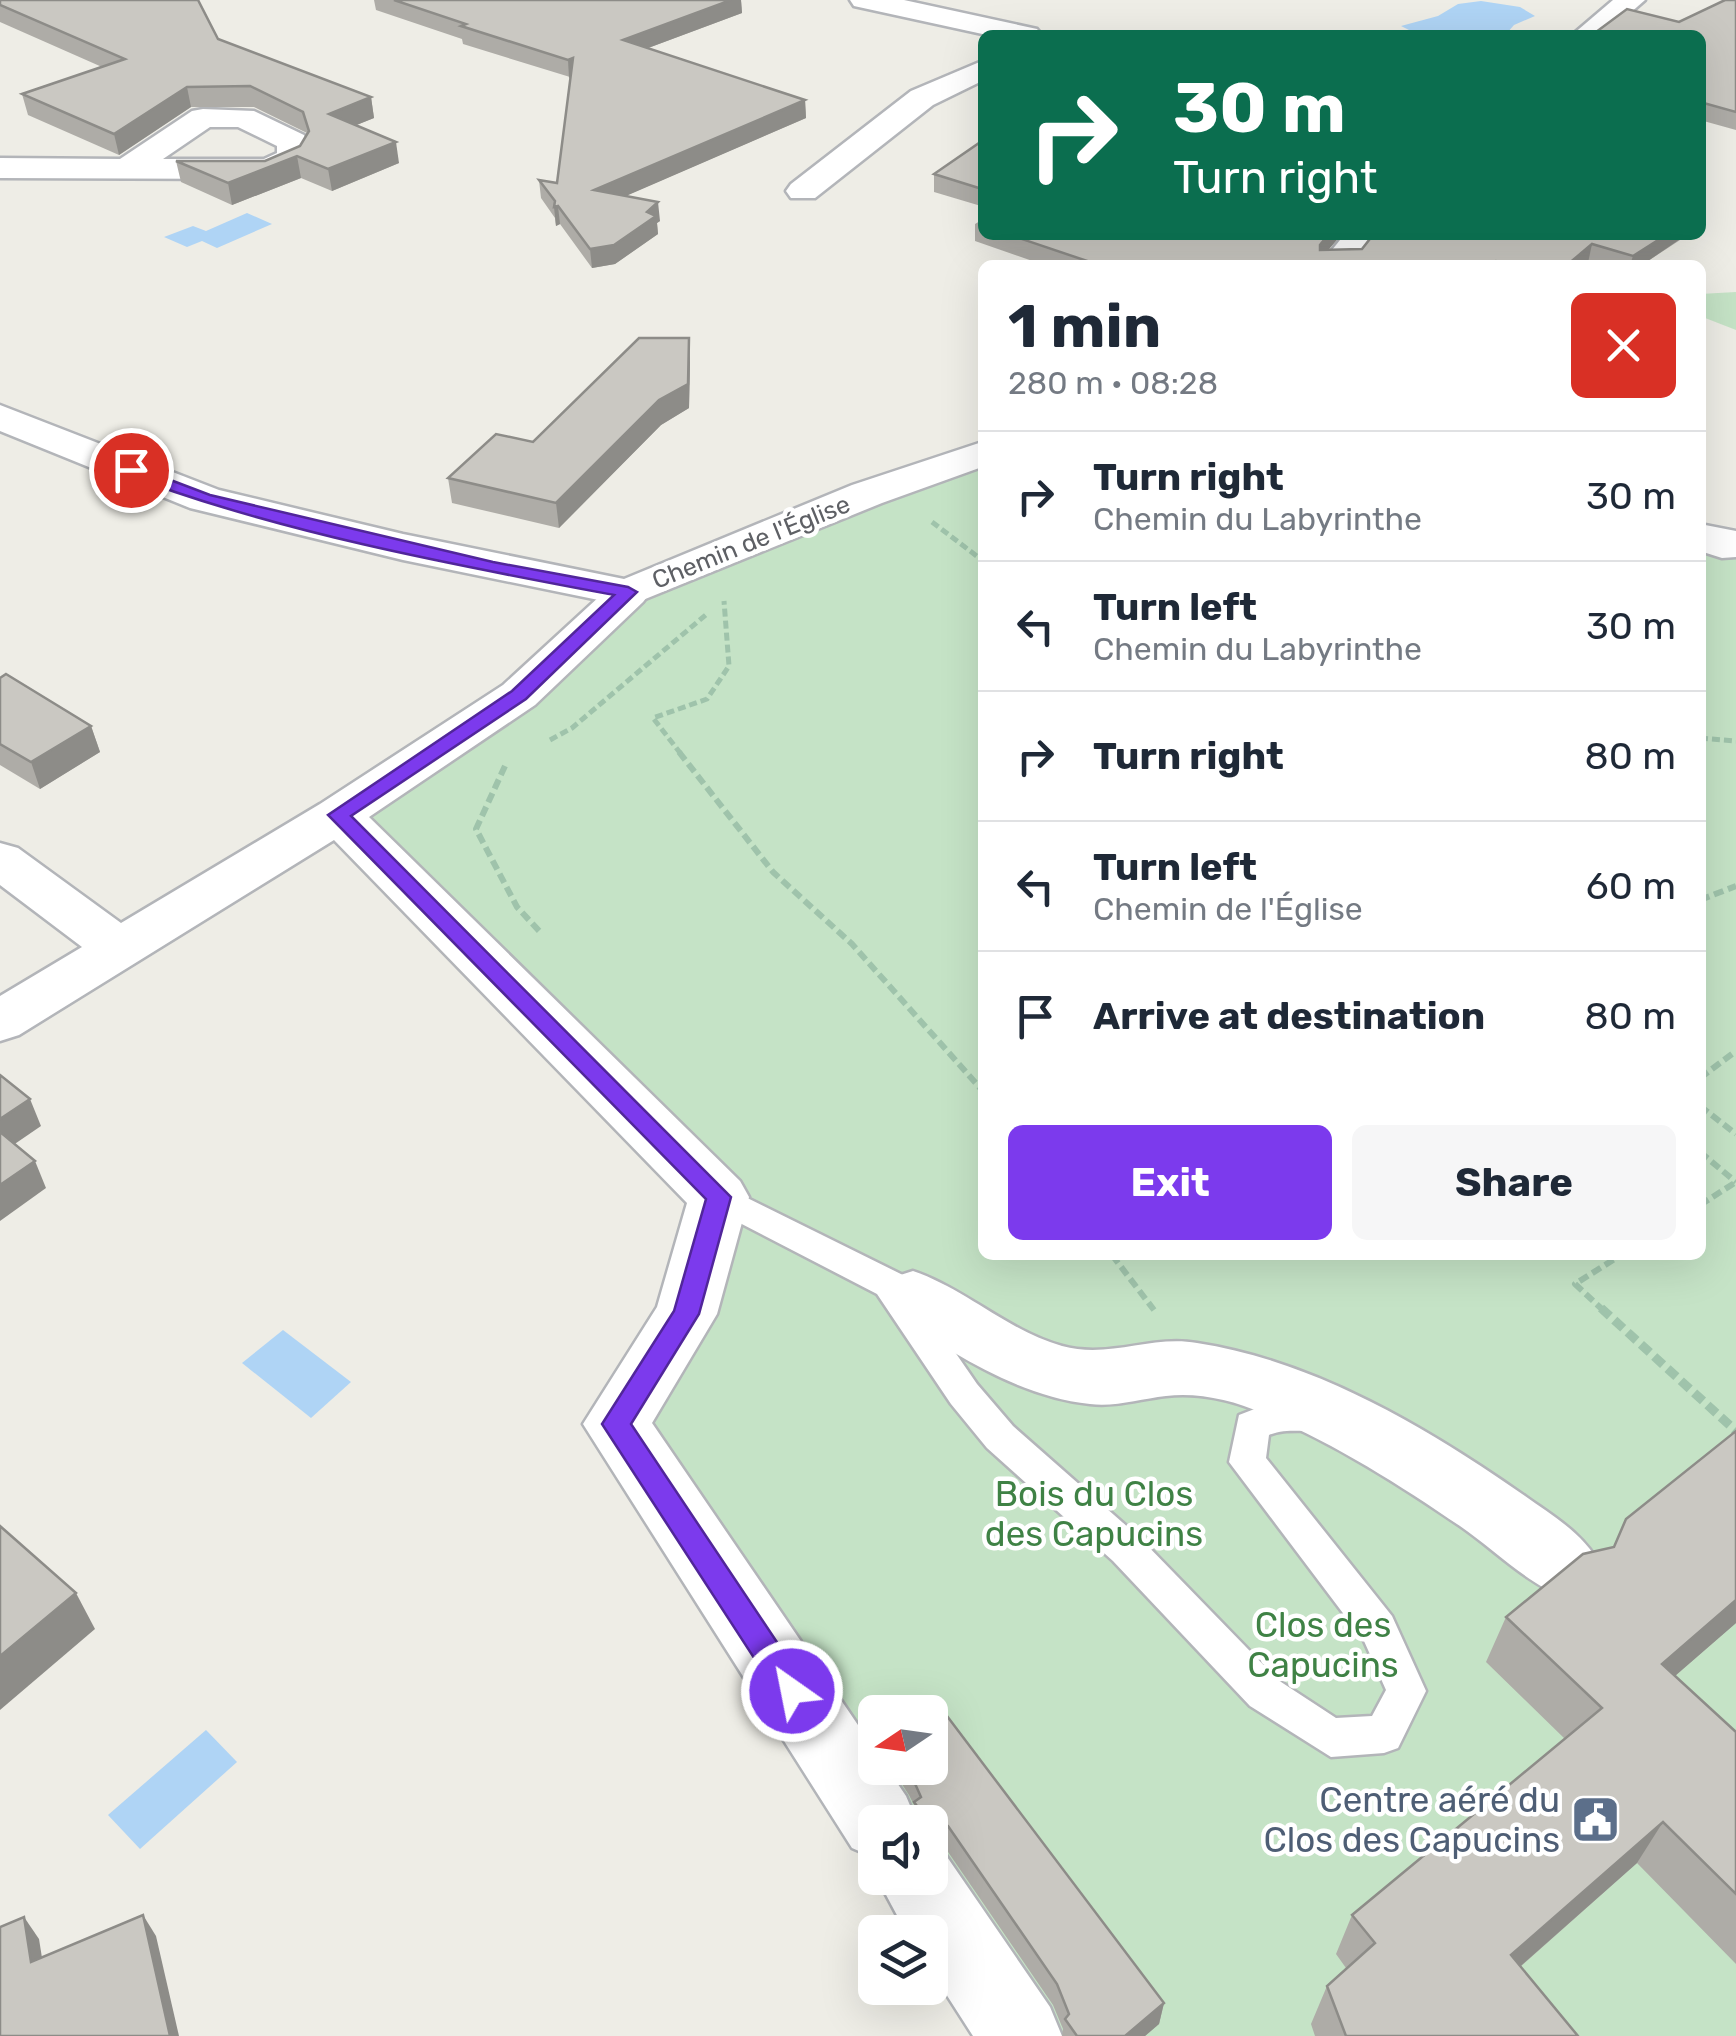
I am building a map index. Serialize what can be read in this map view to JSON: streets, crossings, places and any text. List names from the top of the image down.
{
  "streets": {
    "street": ["Chemin de l'Église"]
  },
  "parks": ["Bois du Clos des Capucins", "Clos des Capucins"],
  "places": {
    "public building": ["Centre aéré du Clos des Capucins"]
  },
  "north": "left",
  "page": {
    "turn": ["30 m", "Turn right"],
    "heading": ["1 min", "280 m · 08:28"],
    "list": [
      {
        "name": "Turn right",
        "note": "Chemin du Labyrinthe",
        "value": "30 m"
      },
      {
        "name": "Turn left",
        "note": "Chemin du Labyrinthe",
        "value": "30 m"
      },
      {
        "name": "Turn right",
        "value": "80 m"
      },
      {
        "name": "Turn left",
        "note": "Chemin de l'Église",
        "value": "60 m"
      },
      {
        "name": "Arrive at destination",
        "value": "80 m"
      }
    ],
    "buttons": ["Exit", "Share"]
  }
}
